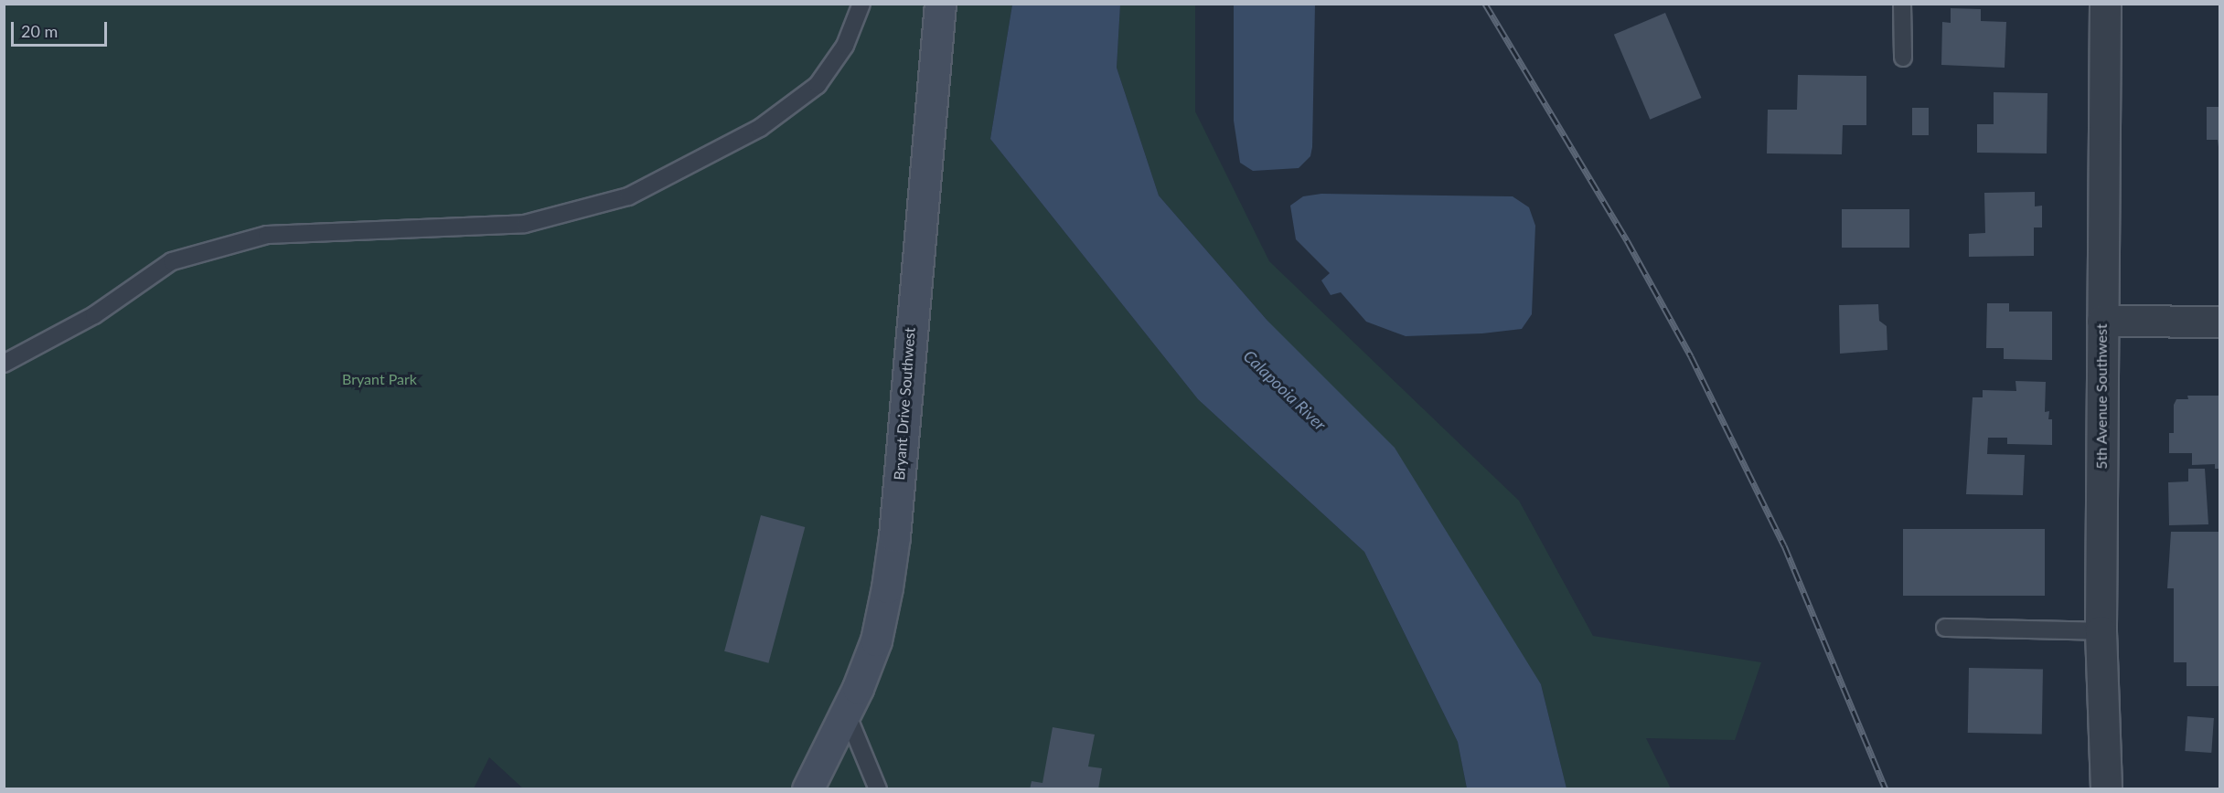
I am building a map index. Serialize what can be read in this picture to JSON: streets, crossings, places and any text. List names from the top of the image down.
{
  "streets": {
    "street": ["5th Avenue Southwest", "Bryant Drive Southwest"]
  },
  "water": ["Calapooia River"],
  "parks": ["Bryant Park"],
  "scale_bar": "20 m"
}
